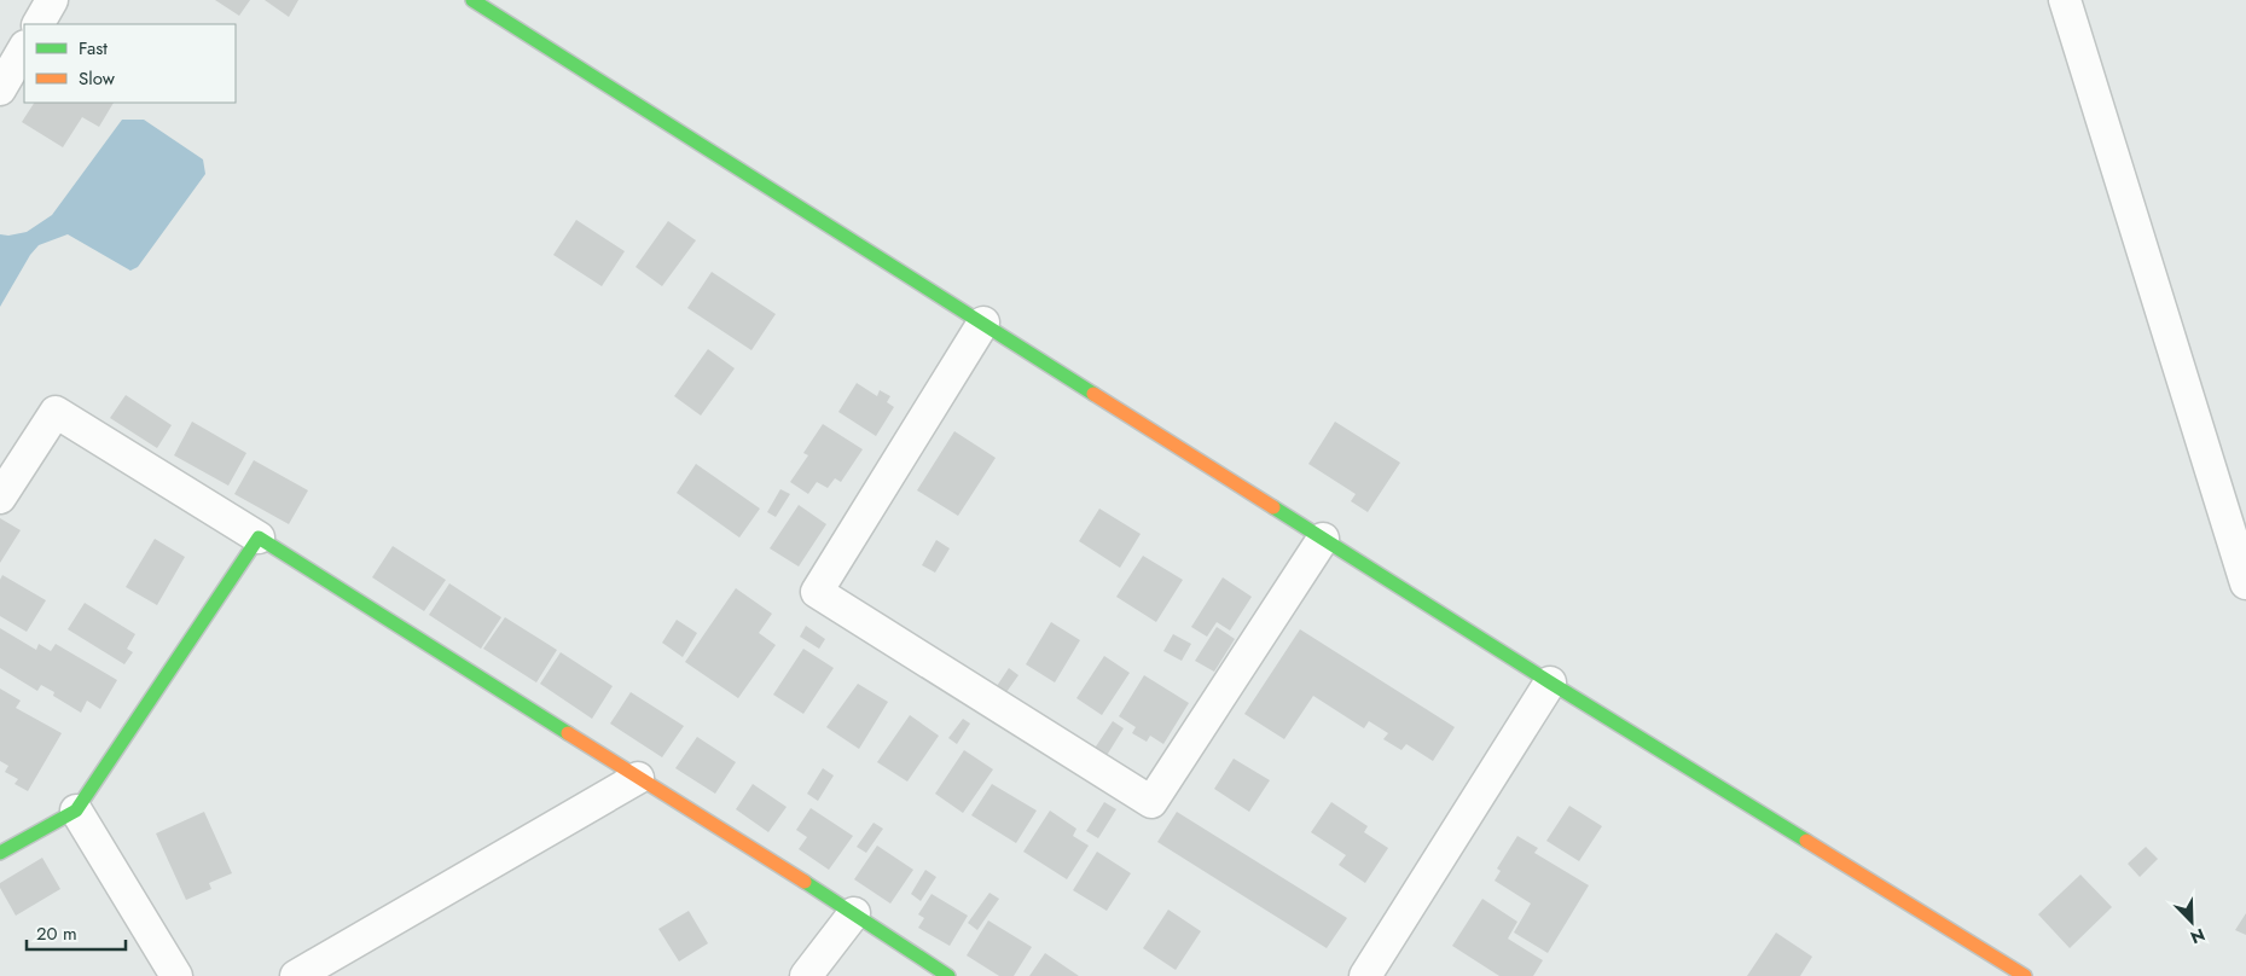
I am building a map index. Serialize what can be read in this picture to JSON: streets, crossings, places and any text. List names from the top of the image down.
{
  "legend": ["Fast", "Slow"],
  "scale_bar": "20 m",
  "north": "bottom right"
}
